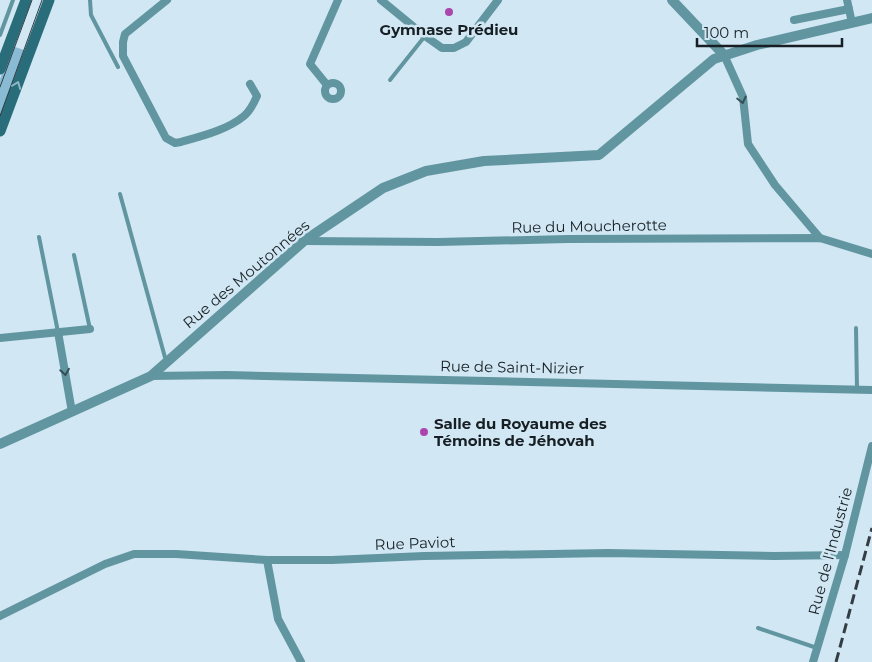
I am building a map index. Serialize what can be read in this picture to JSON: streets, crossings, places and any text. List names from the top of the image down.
{
  "streets": {
    "street": [
      "Rue du Moucherotte",
      "Rue des Moutonnées",
      "Rue de Saint-Nizier",
      "Rue Paviot",
      "Rue de l'Industrie"
    ]
  },
  "crossings": [
    ["Rue du Moucherotte", "Rue des Moutonnées"],
    ["Rue des Moutonnées", "Rue de Saint-Nizier"],
    ["Rue Paviot", "Rue de l'Industrie"]
  ],
  "places": ["Gymnase Prédieu", "Salle du Royaume des Témoins de Jéhovah"],
  "scale_bar": "100 m"
}
